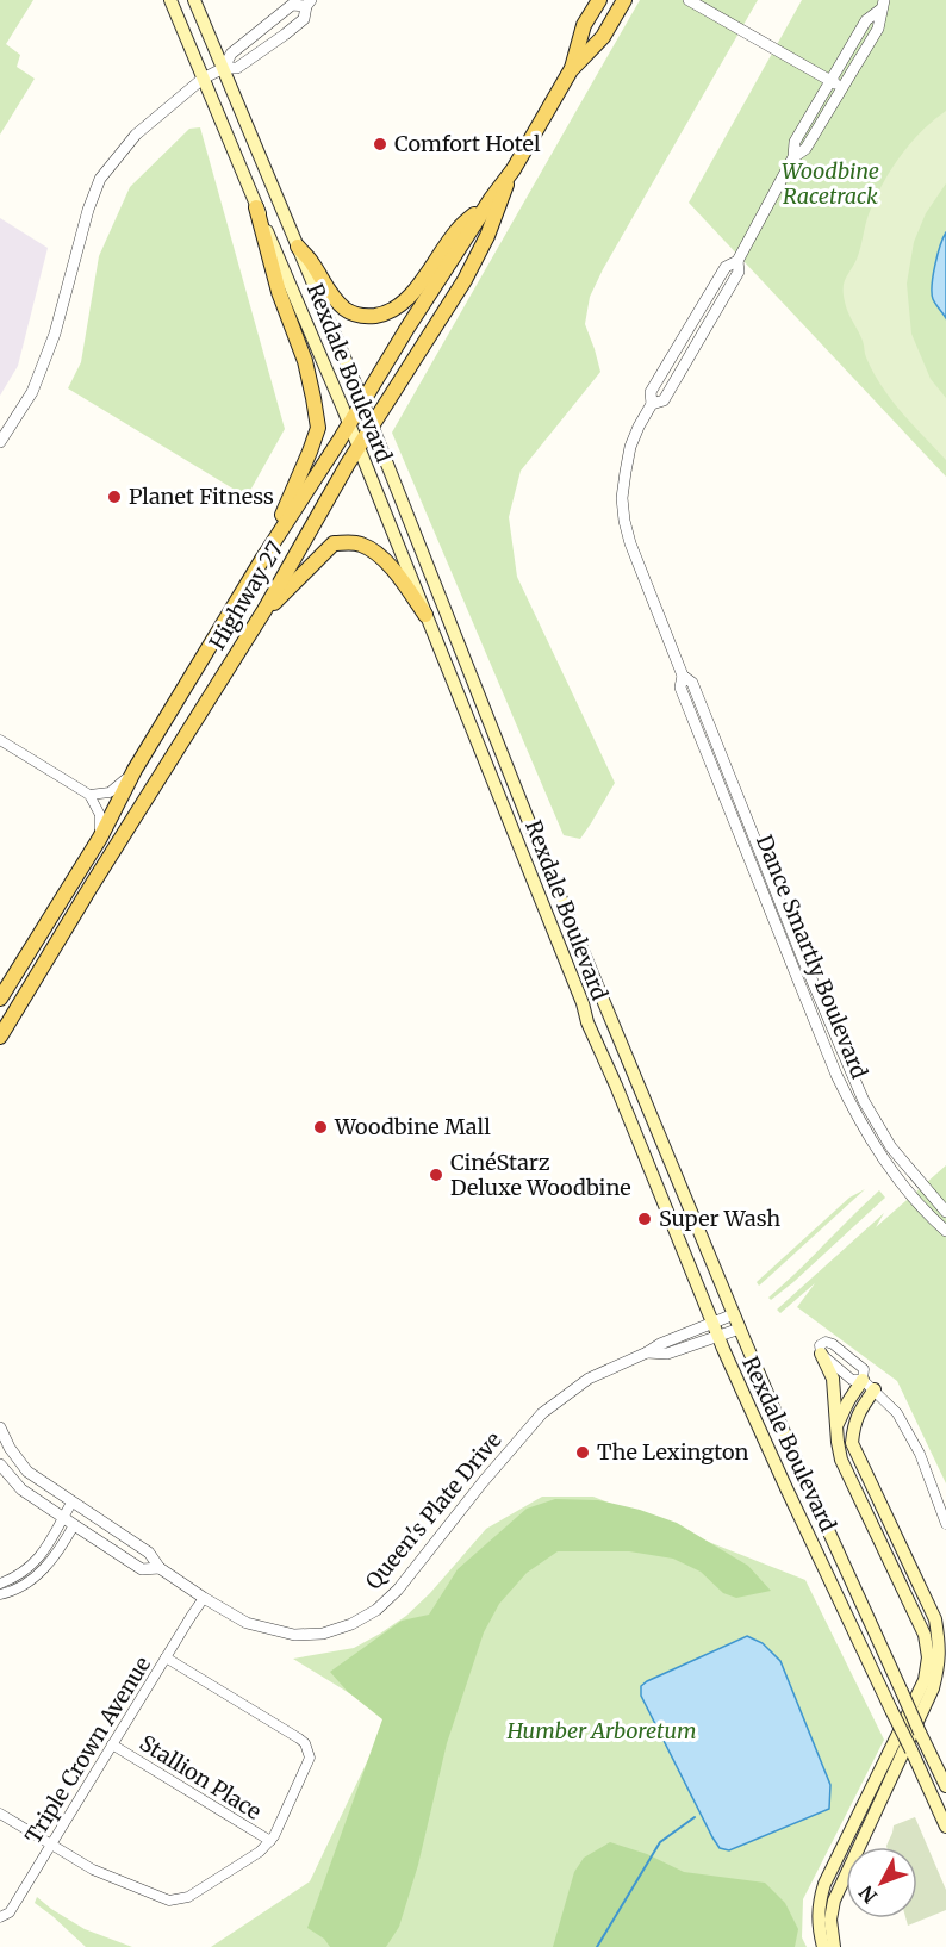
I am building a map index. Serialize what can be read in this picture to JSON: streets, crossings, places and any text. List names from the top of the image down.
{
  "streets": {
    "main road": ["Rexdale Boulevard", "Highway 27"],
    "street": [
      "Dance Smartly Boulevard",
      "Queen's Plate Drive",
      "Triple Crown Avenue",
      "Stallion Place"
    ]
  },
  "crossings": [
    ["Rexdale Boulevard", "Highway 27"],
    ["Rexdale Boulevard", "Queen's Plate Drive"],
    ["Queen's Plate Drive", "Triple Crown Avenue"],
    ["Triple Crown Avenue", "Stallion Place"]
  ],
  "parks": ["Woodbine Racetrack", "Humber Arboretum"],
  "places": [
    "Comfort Hotel",
    "Planet Fitness",
    "Woodbine Mall",
    "CinéStarz Deluxe Woodbine",
    "Super Wash",
    "The Lexington"
  ],
  "north": "bottom left"
}
